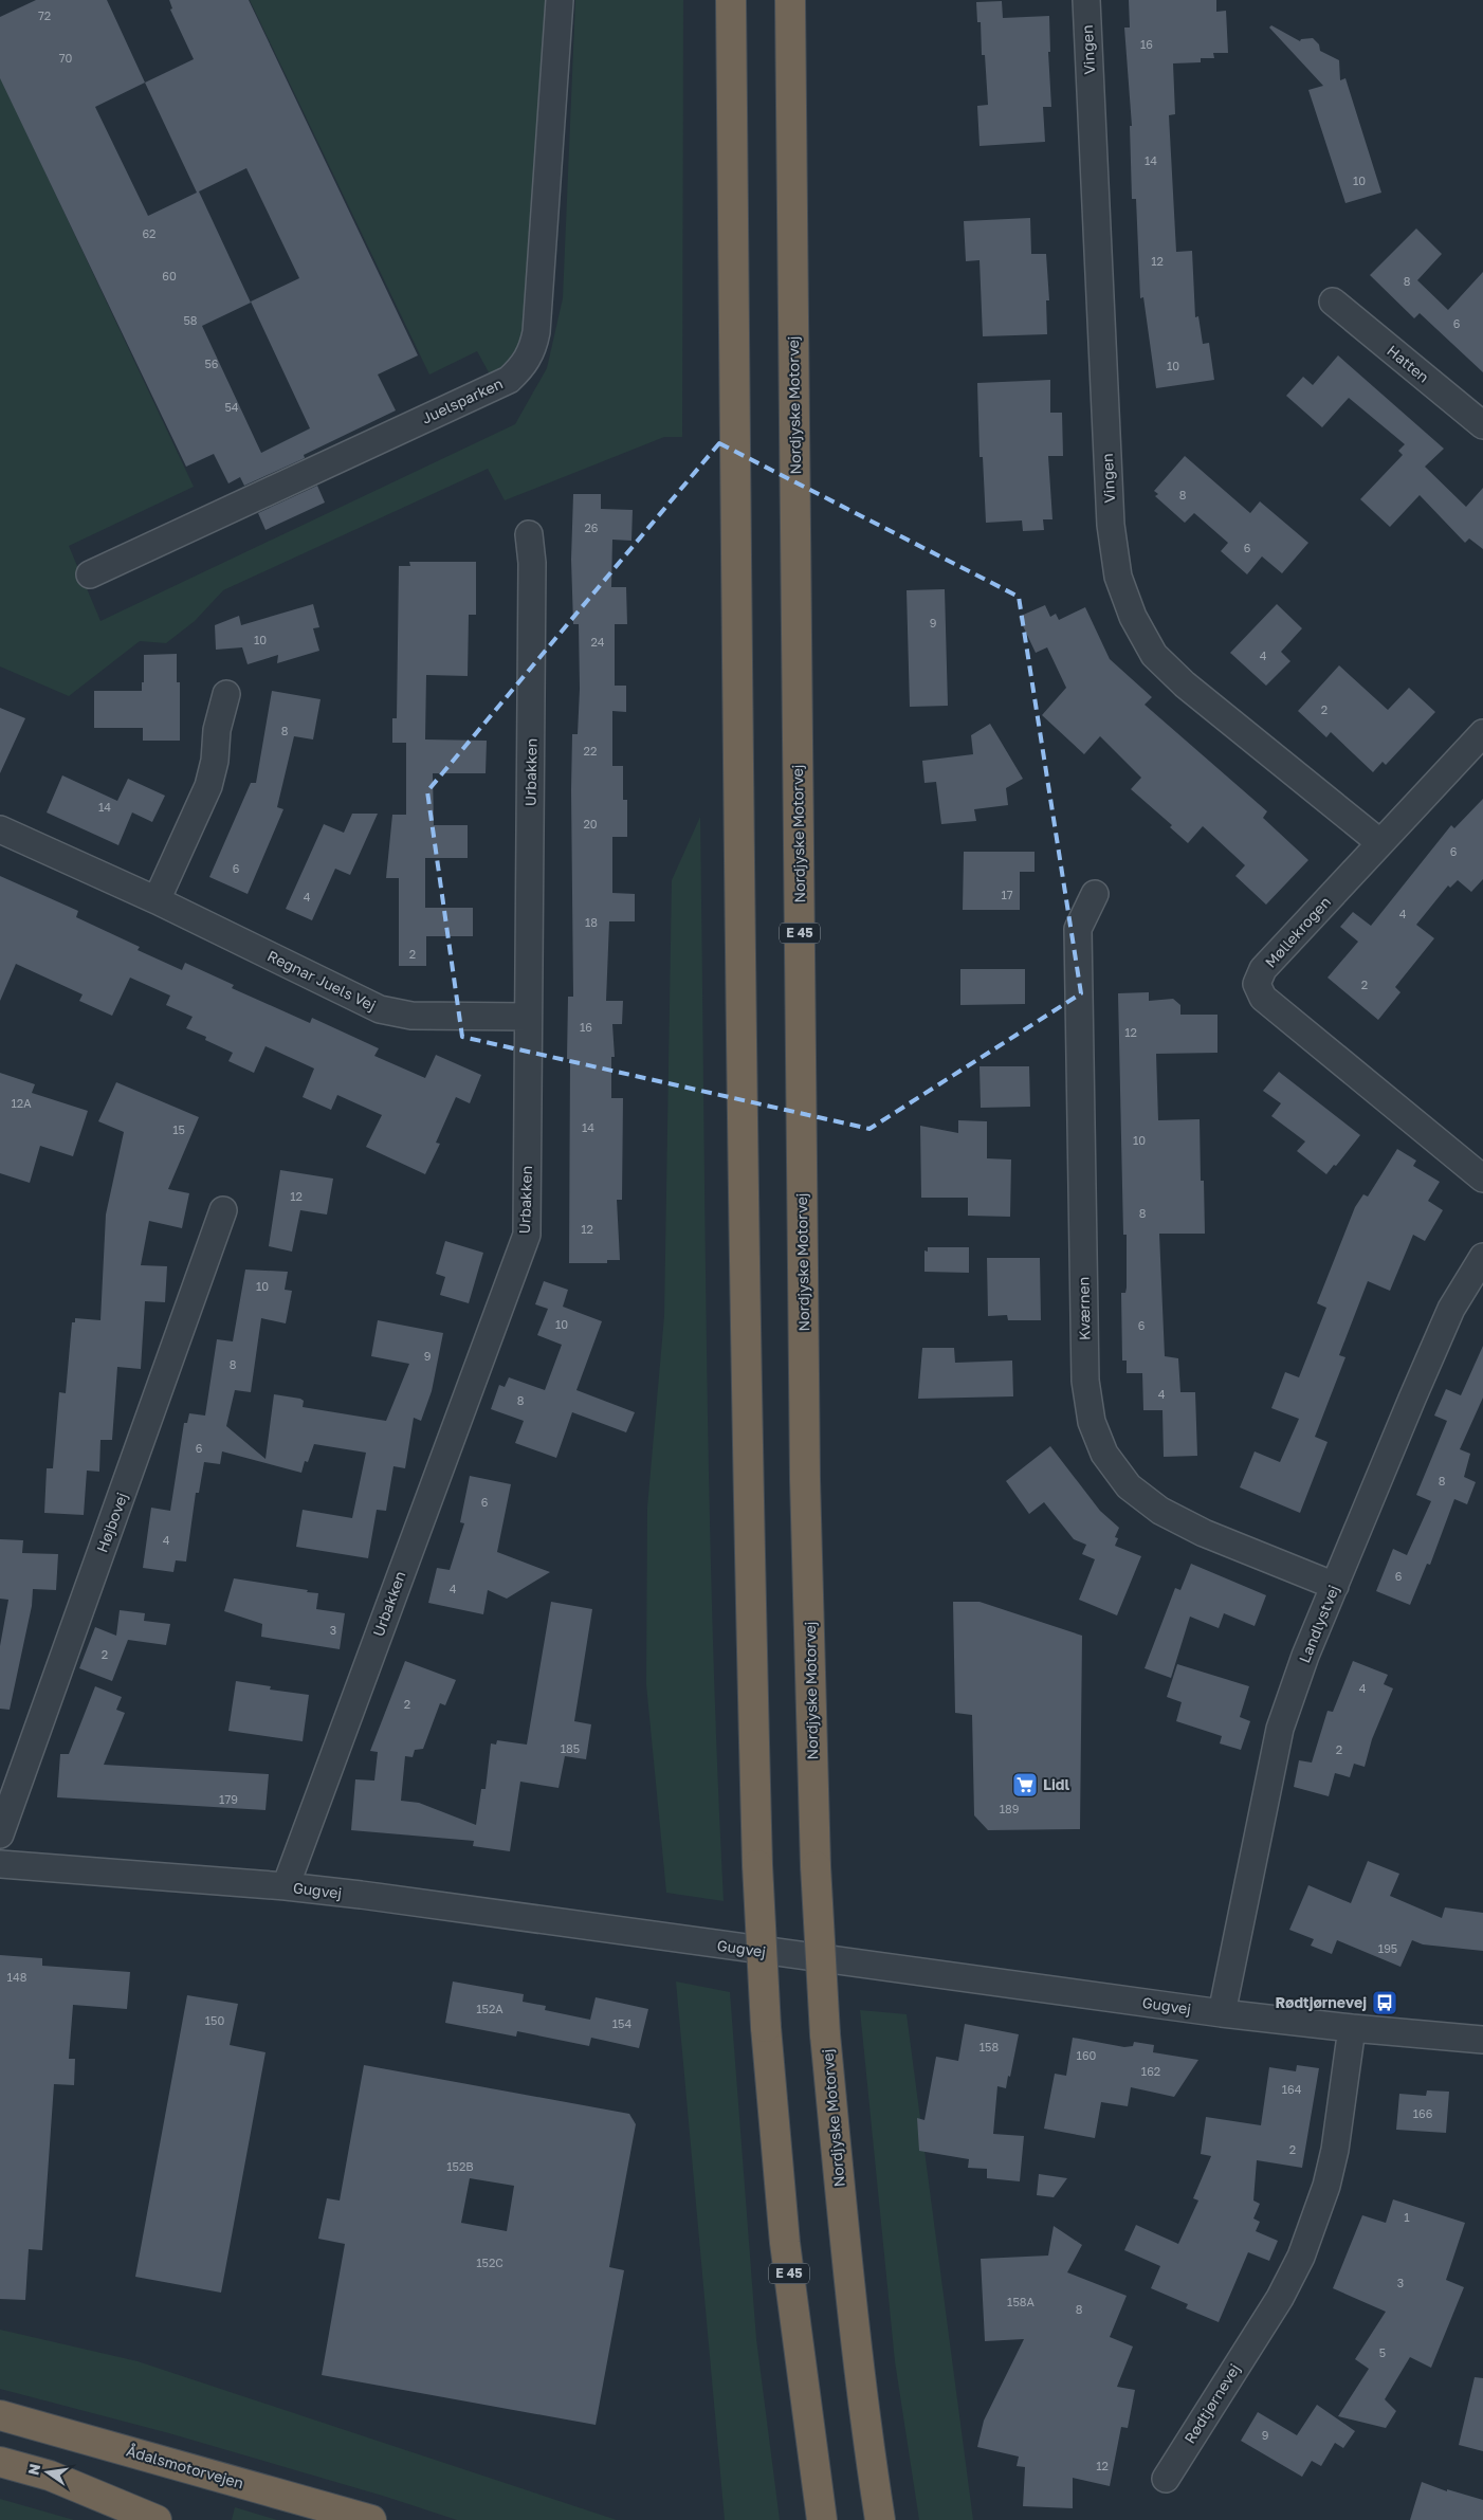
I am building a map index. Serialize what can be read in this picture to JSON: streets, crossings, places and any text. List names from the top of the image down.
{
  "streets": {
    "highway": ["Nordjyske Motorvej", "E 45", "Ådalsmotorvejen"],
    "street": [
      "Vingen",
      "Hatten",
      "Juelsparken",
      "Urbakken",
      "Møllekrogen",
      "Regnar Juels Vej",
      "Kværnen",
      "Højbovej",
      "Landlystvej",
      "Gugvej",
      "Rødtjørnevej"
    ]
  },
  "crossings": [
    ["Vingen", "Møllekrogen"],
    ["Urbakken", "Regnar Juels Vej"],
    ["Urbakken", "Gugvej"],
    ["Kværnen", "Landlystvej"],
    ["Landlystvej", "Gugvej"],
    ["Gugvej", "Rødtjørnevej"]
  ],
  "places": {
    "supermarket": ["Lidl"],
    "bus stop": ["Rødtjørnevej"]
  },
  "house_numbers": [
    "72",
    "16",
    "70",
    "14",
    "10",
    "62",
    "12",
    "60",
    "8",
    "58",
    "6",
    "56",
    "10",
    "54",
    "8",
    "26",
    "6",
    "9",
    "10",
    "24",
    "4",
    "2",
    "8",
    "22",
    "14",
    "20",
    "6",
    "6",
    "17",
    "4",
    "4",
    "18",
    "2",
    "2",
    "16",
    "12",
    "12A",
    "14",
    "15",
    "10",
    "12",
    "8",
    "12",
    "10",
    "10",
    "6",
    "9",
    "8",
    "4",
    "8",
    "6",
    "8",
    "6",
    "4",
    "6",
    "4",
    "3",
    "2",
    "4",
    "2",
    "185",
    "2",
    "179",
    "189",
    "195",
    "148",
    "152A",
    "150",
    "154",
    "158",
    "160",
    "162",
    "164",
    "166",
    "2",
    "152B",
    "1",
    "152C",
    "3",
    "158A",
    "8",
    "5",
    "9",
    "12"
  ],
  "north": "left"
}
